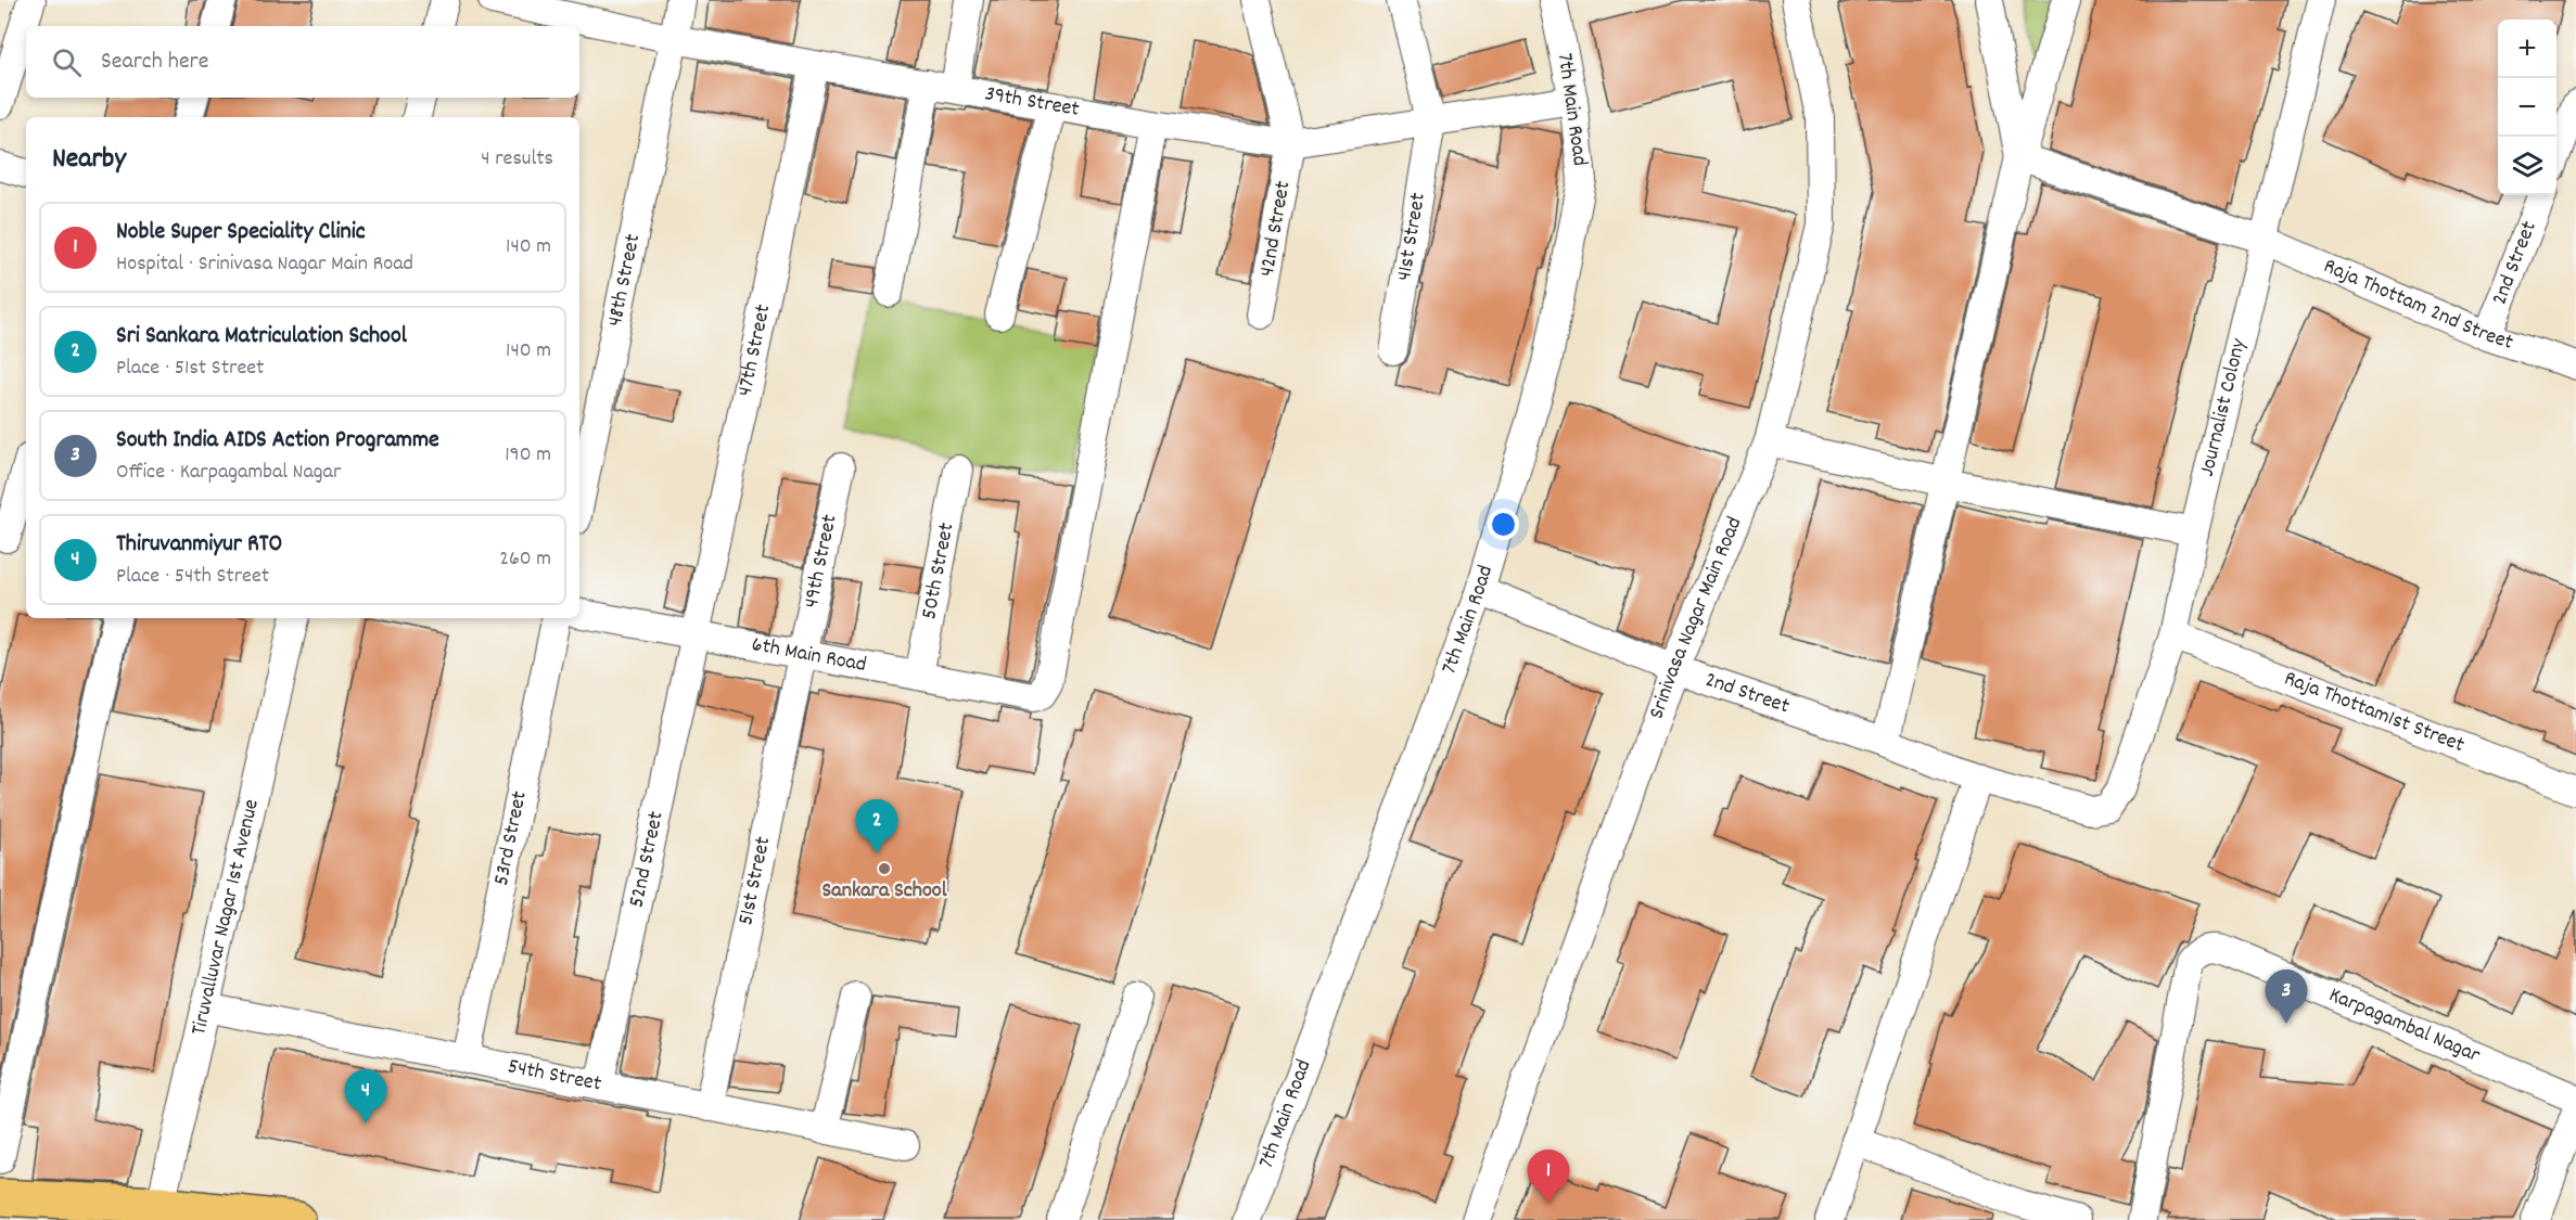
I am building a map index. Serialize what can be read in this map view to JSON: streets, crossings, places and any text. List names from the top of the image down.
{
  "streets": {
    "street": [
      "39th Street",
      "7th Main Road",
      "42nd Street",
      "41st Street",
      "2nd Street",
      "48th Street",
      "Raja Thottam 2nd Street",
      "47th Street",
      "Journalist Colony",
      "49th Street",
      "50th Street",
      "Srinivasa Nagar Main Road",
      "6th Main Road",
      "Raja Thottam1st Street",
      "53rd Street",
      "52nd Street",
      "51st Street",
      "Tiruvalluvar Nagar 1st Avenue",
      "Karpagambal Nagar",
      "54th Street"
    ]
  },
  "crossings": [
    ["39th Street", "7th Main Road"],
    ["39th Street", "42nd Street"],
    ["39th Street", "41st Street"],
    ["39th Street", "48th Street"],
    ["39th Street", "47th Street"],
    ["39th Street", "6th Main Road"],
    ["7th Main Road", "2nd Street"],
    ["2nd Street", "Raja Thottam 2nd Street"],
    ["2nd Street", "Journalist Colony"],
    ["2nd Street", "Srinivasa Nagar Main Road"],
    ["Raja Thottam 2nd Street", "Journalist Colony"],
    ["47th Street", "6th Main Road"],
    ["47th Street", "52nd Street"],
    ["Journalist Colony", "Raja Thottam1st Street"],
    ["49th Street", "6th Main Road"],
    ["49th Street", "51st Street"],
    ["50th Street", "6th Main Road"],
    ["6th Main Road", "52nd Street"],
    ["6th Main Road", "51st Street"],
    ["53rd Street", "54th Street"],
    ["52nd Street", "54th Street"],
    ["51st Street", "54th Street"],
    ["Tiruvalluvar Nagar 1st Avenue", "54th Street"]
  ],
  "places": ["Sankara School"],
  "page": {
    "map_buttons": ["+", "−"],
    "search": "Search here",
    "heading": ["Nearby", "4 results"],
    "list": [
      {
        "mark": "1",
        "name": "Noble Super Speciality Clinic",
        "note": "Hospital · Srinivasa Nagar Main Road",
        "value": "140 m"
      },
      {
        "mark": "2",
        "name": "Sri Sankara Matriculation School",
        "note": "Place · 51st Street",
        "value": "140 m"
      },
      {
        "mark": "3",
        "name": "South India AIDS Action Programme",
        "note": "Office · Karpagambal Nagar",
        "value": "190 m"
      },
      {
        "mark": "4",
        "name": "Thiruvanmiyur RTO",
        "note": "Place · 54th Street",
        "value": "260 m"
      }
    ],
    "pins": [
      "2",
      "3",
      "4",
      "1"
    ]
  }
}
